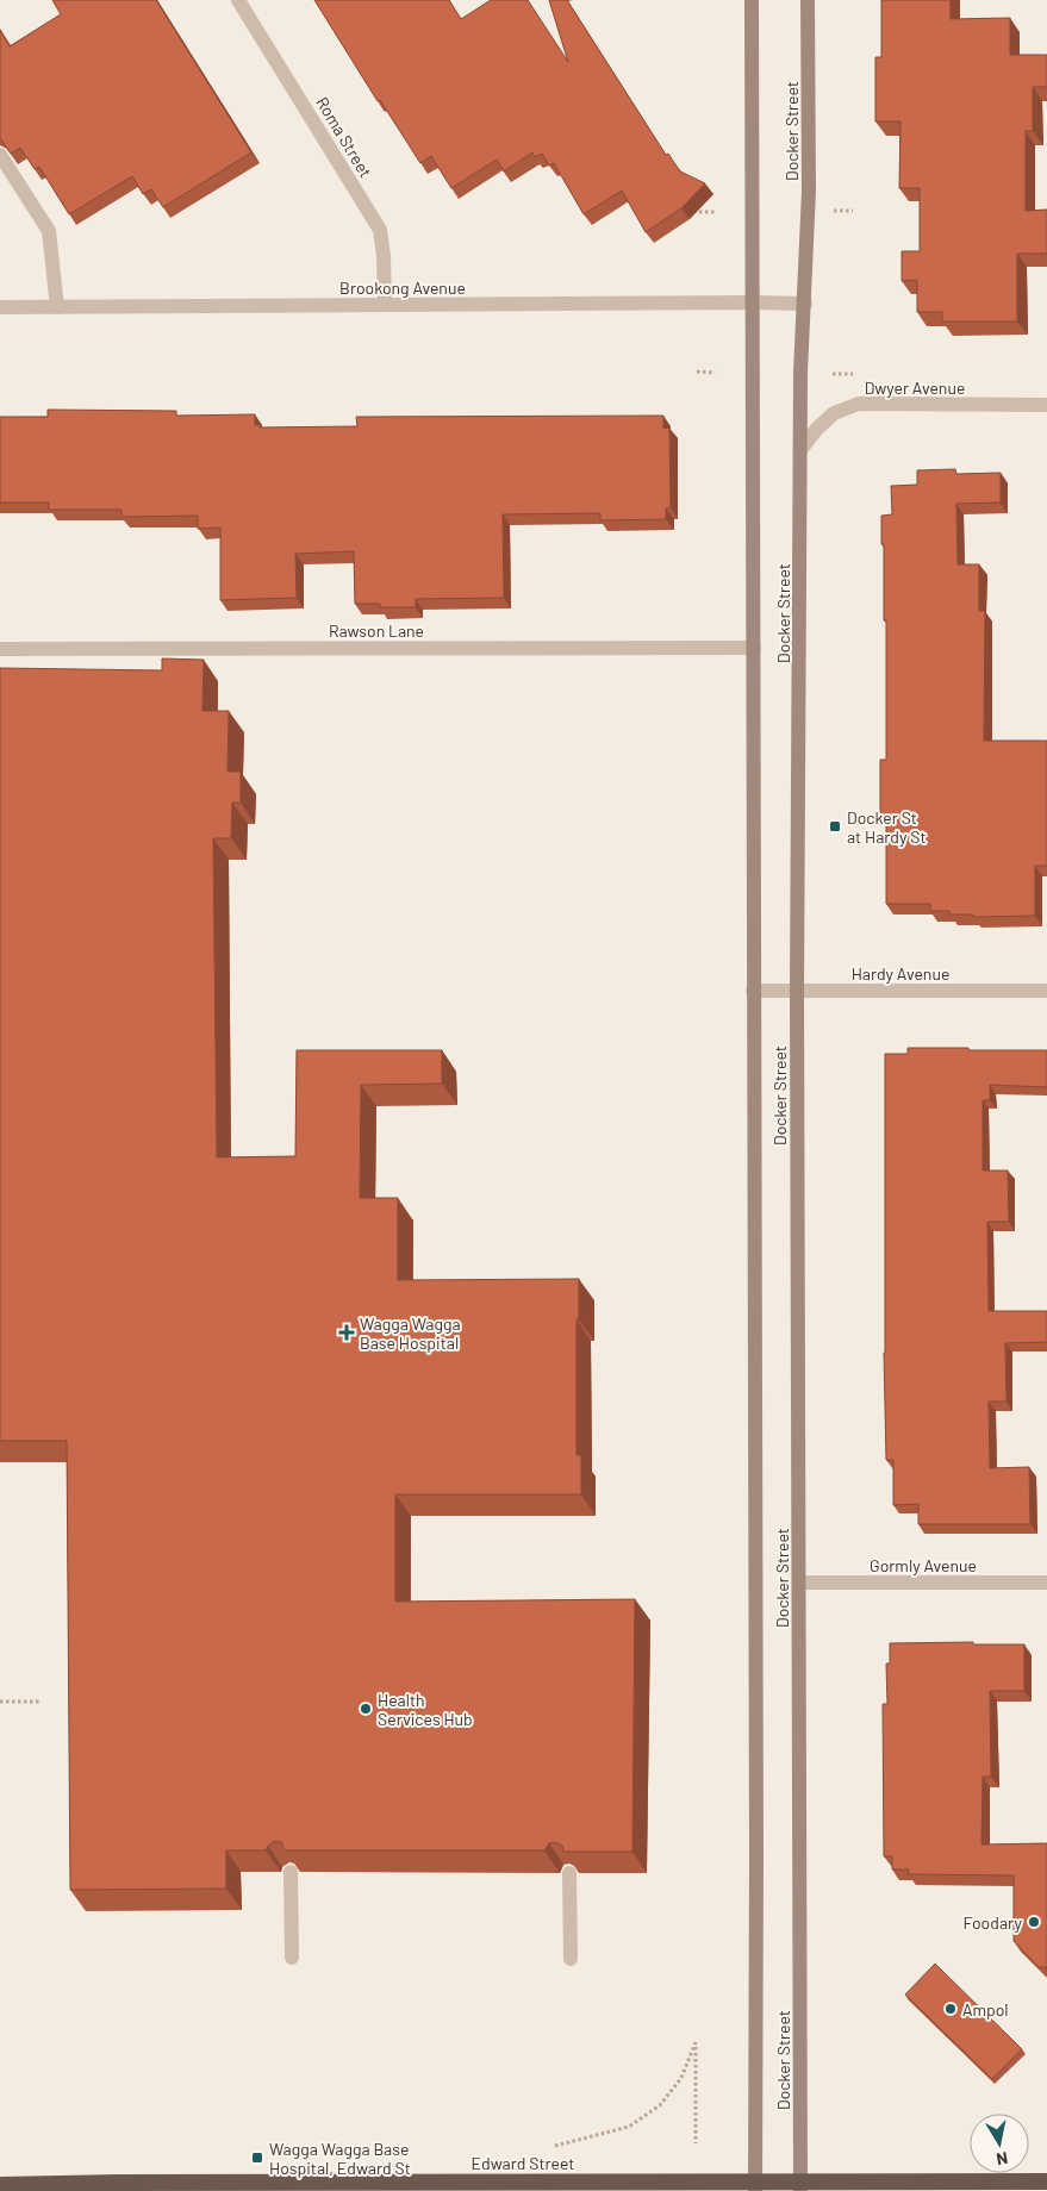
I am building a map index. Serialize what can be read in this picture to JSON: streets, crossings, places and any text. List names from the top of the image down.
{
  "streets": {
    "highway": ["Edward Street"],
    "main road": ["Docker Street"],
    "street": [
      "Roma Street",
      "Brookong Avenue",
      "Dwyer Avenue",
      "Rawson Lane",
      "Hardy Avenue",
      "Gormly Avenue"
    ]
  },
  "crossings": [
    ["Docker Street", "Brookong Avenue"],
    ["Docker Street", "Dwyer Avenue"],
    ["Docker Street", "Rawson Lane"],
    ["Docker Street", "Hardy Avenue"],
    ["Docker Street", "Gormly Avenue"],
    ["Docker Street", "Edward Street"],
    ["Roma Street", "Brookong Avenue"]
  ],
  "places": {
    "transit": ["Docker St at Hardy St", "Wagga Wagga Base Hospital, Edward St"],
    "health": ["Wagga Wagga Base Hospital"],
    "other": ["Health Services Hub", "Foodary", "Ampol"]
  },
  "north": "bottom"
}
